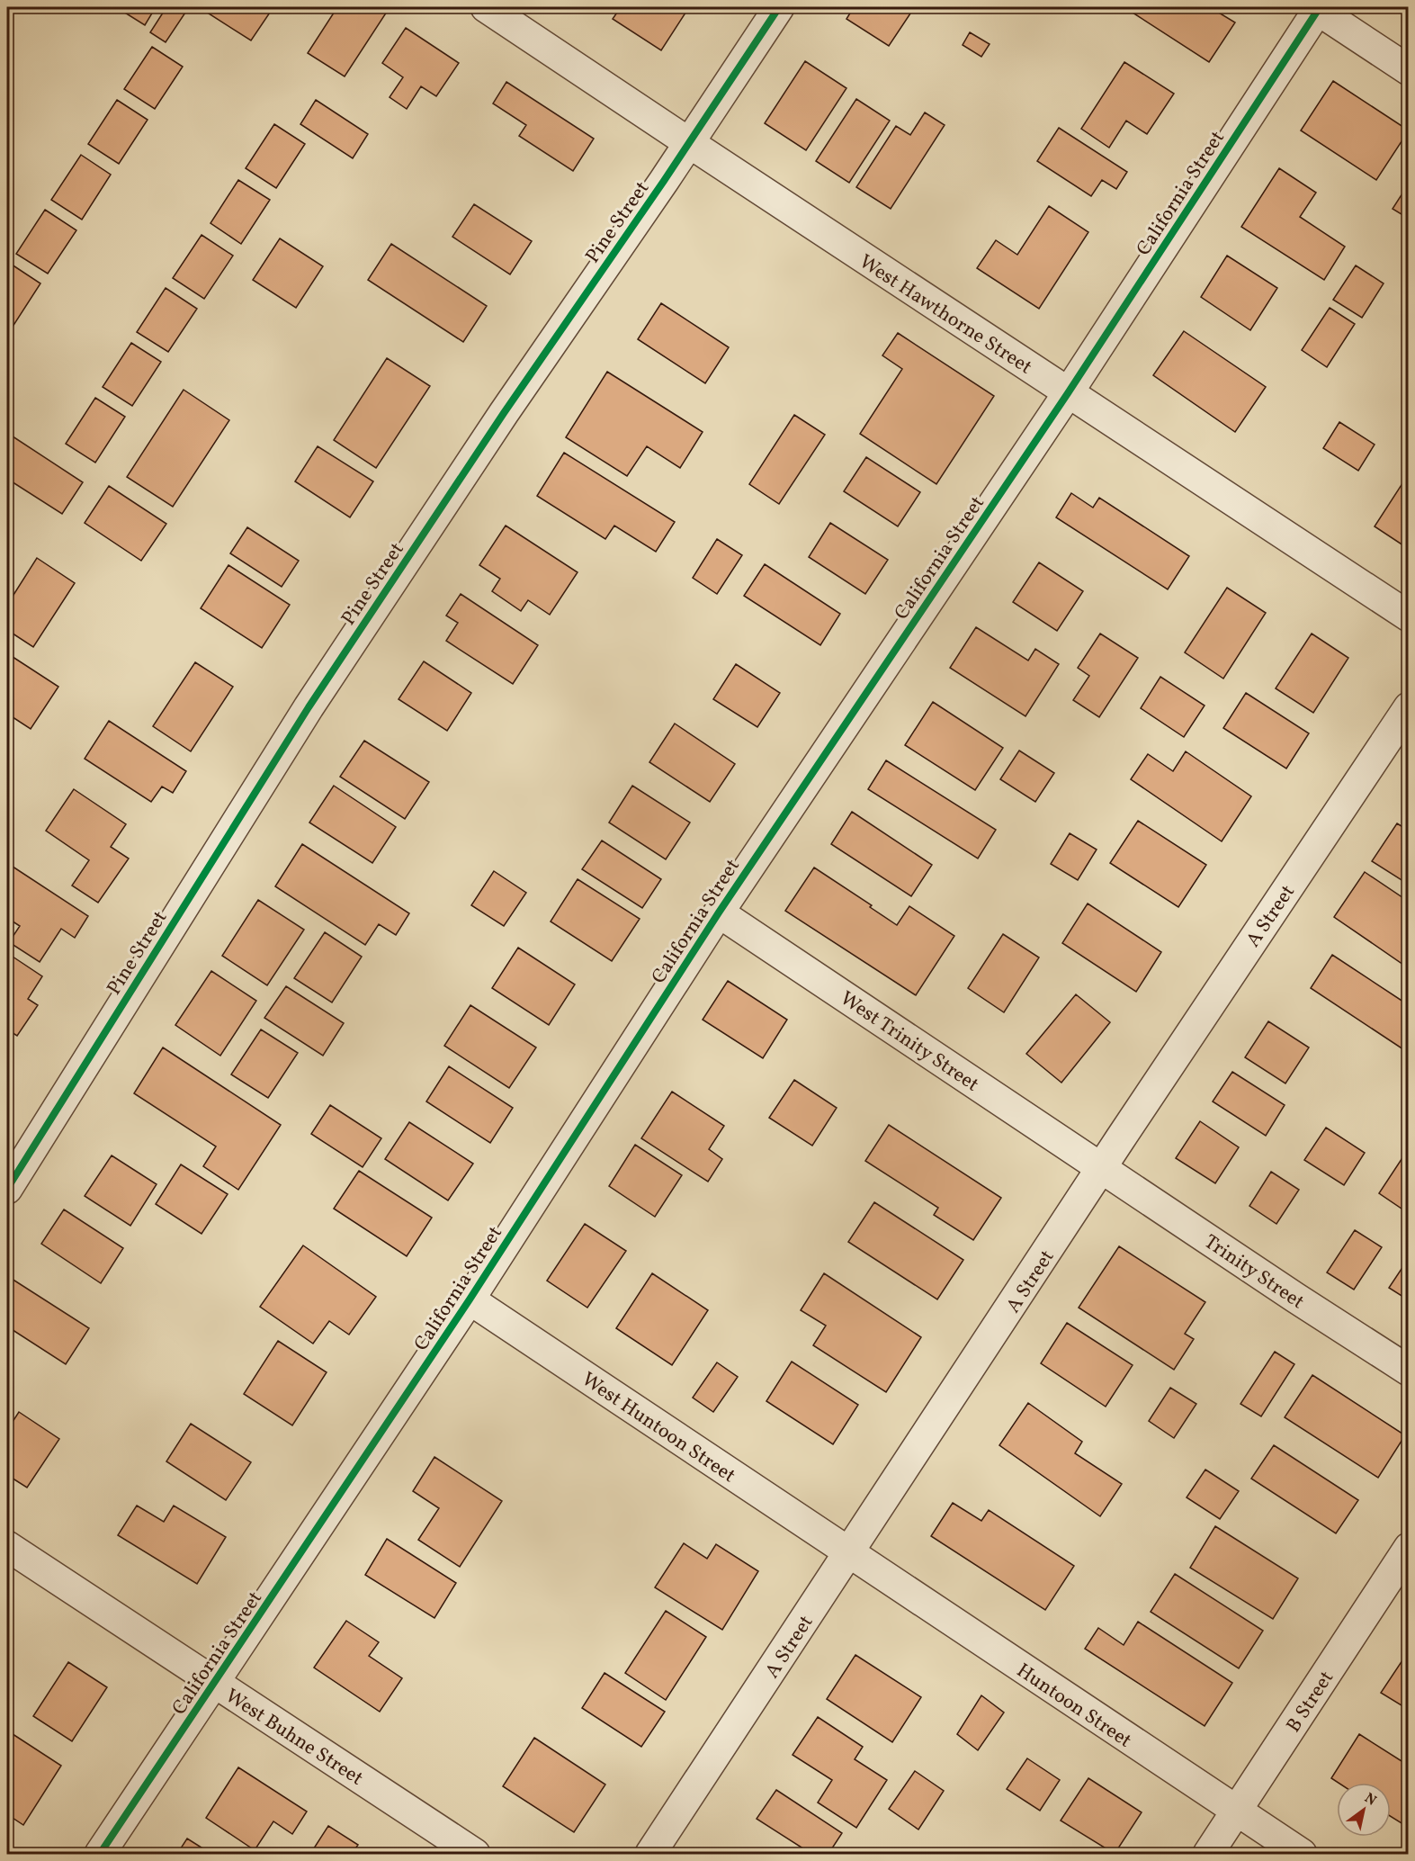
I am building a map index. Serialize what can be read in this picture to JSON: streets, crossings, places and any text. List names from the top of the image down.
{
  "streets": {
    "street": [
      "California Street",
      "Pine Street",
      "West Hawthorne Street",
      "A Street",
      "West Trinity Street",
      "Trinity Street",
      "West Huntoon Street",
      "B Street",
      "Huntoon Street",
      "West Buhne Street"
    ]
  },
  "crossings": [
    ["California Street", "West Hawthorne Street"],
    ["California Street", "West Trinity Street"],
    ["California Street", "West Huntoon Street"],
    ["California Street", "West Buhne Street"],
    ["Pine Street", "West Hawthorne Street"],
    ["A Street", "West Trinity Street"],
    ["A Street", "Trinity Street"],
    ["A Street", "West Huntoon Street"],
    ["A Street", "Huntoon Street"],
    ["West Trinity Street", "Trinity Street"],
    ["West Huntoon Street", "Huntoon Street"],
    ["B Street", "Huntoon Street"]
  ],
  "north": "top right"
}
